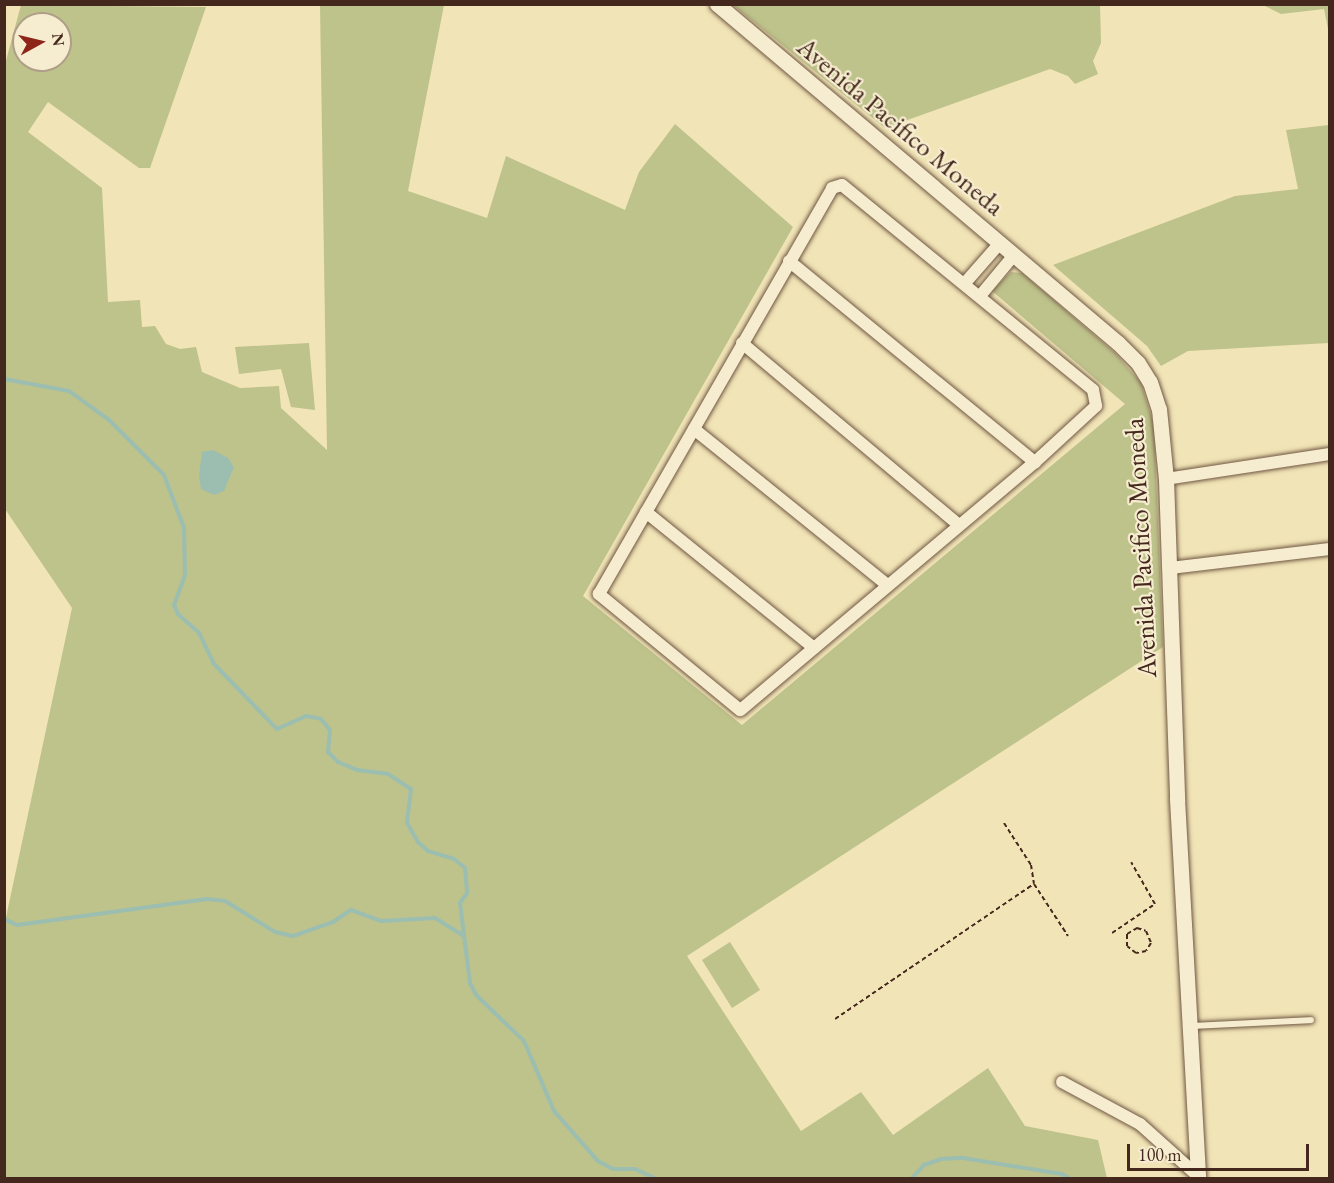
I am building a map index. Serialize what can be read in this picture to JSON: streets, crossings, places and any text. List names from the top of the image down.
{
  "streets": {
    "street": ["Avenida Pacifico Moneda"]
  },
  "scale_bar": "100 m",
  "north": "right"
}
